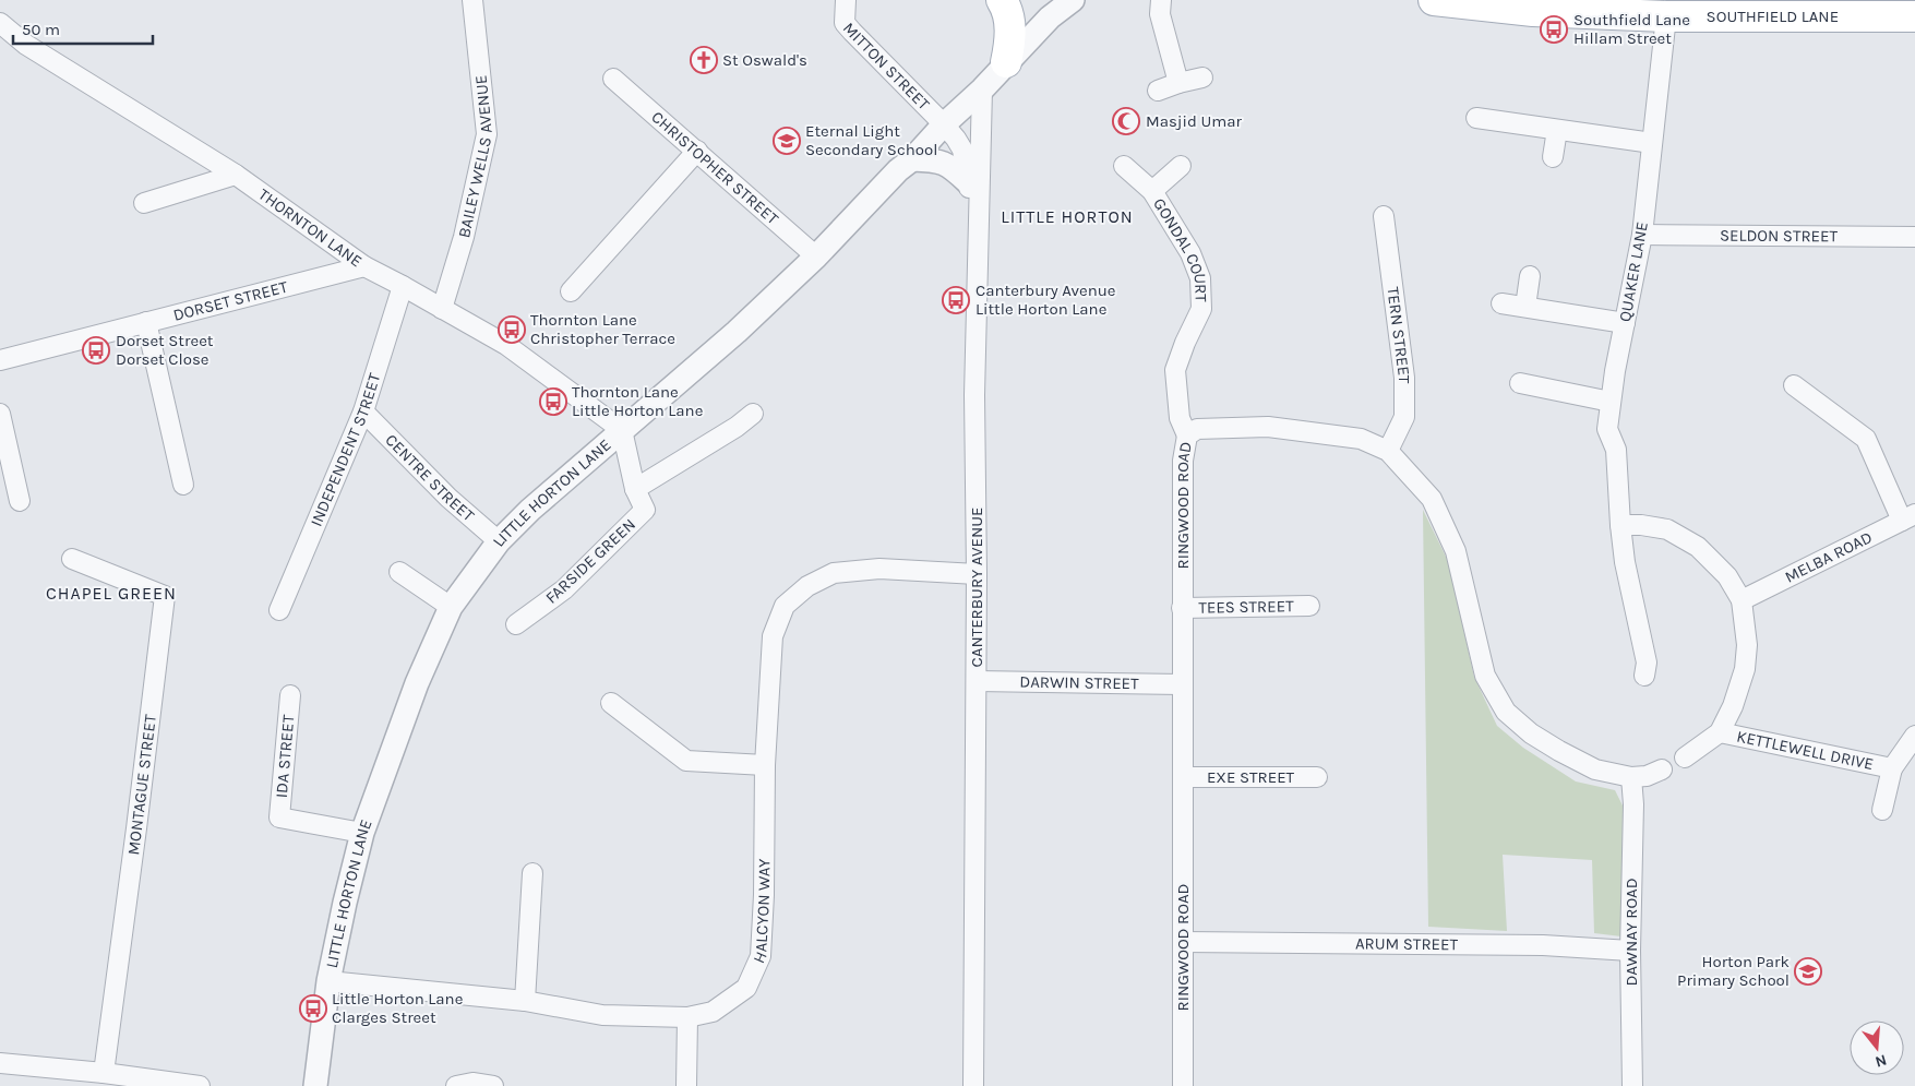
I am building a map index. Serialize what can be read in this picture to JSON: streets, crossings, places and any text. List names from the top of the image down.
{
  "streets": {
    "main road": ["SOUTHFIELD LANE"],
    "street": [
      "MITTON STREET",
      "BAILEY WELLS AVENUE",
      "CHRISTOPHER STREET",
      "THORNTON LANE",
      "SELDON STREET",
      "GONDAL COURT",
      "QUAKER LANE",
      "DORSET STREET",
      "TERN STREET",
      "INDEPENDENT STREET",
      "CENTRE STREET",
      "LITTLE HORTON LANE",
      "RINGWOOD ROAD",
      "MELBA ROAD",
      "FARSIDE GREEN",
      "CANTERBURY AVENUE",
      "TEES STREET",
      "DARWIN STREET",
      "KETTLEWELL DRIVE",
      "IDA STREET",
      "EXE STREET",
      "MONTAGUE STREET",
      "HALCYON WAY",
      "DAWNAY ROAD",
      "ARUM STREET"
    ]
  },
  "crossings": [
    ["SOUTHFIELD LANE", "QUAKER LANE"],
    ["MITTON STREET", "LITTLE HORTON LANE"],
    ["MITTON STREET", "CANTERBURY AVENUE"],
    ["BAILEY WELLS AVENUE", "THORNTON LANE"],
    ["CHRISTOPHER STREET", "LITTLE HORTON LANE"],
    ["THORNTON LANE", "DORSET STREET"],
    ["THORNTON LANE", "INDEPENDENT STREET"],
    ["THORNTON LANE", "LITTLE HORTON LANE"],
    ["THORNTON LANE", "FARSIDE GREEN"],
    ["SELDON STREET", "QUAKER LANE"],
    ["GONDAL COURT", "RINGWOOD ROAD"],
    ["TERN STREET", "RINGWOOD ROAD"],
    ["INDEPENDENT STREET", "CENTRE STREET"],
    ["CENTRE STREET", "LITTLE HORTON LANE"],
    ["LITTLE HORTON LANE", "FARSIDE GREEN"],
    ["LITTLE HORTON LANE", "CANTERBURY AVENUE"],
    ["LITTLE HORTON LANE", "IDA STREET"],
    ["LITTLE HORTON LANE", "HALCYON WAY"],
    ["RINGWOOD ROAD", "TEES STREET"],
    ["RINGWOOD ROAD", "DARWIN STREET"],
    ["RINGWOOD ROAD", "EXE STREET"],
    ["RINGWOOD ROAD", "DAWNAY ROAD"],
    ["RINGWOOD ROAD", "ARUM STREET"],
    ["CANTERBURY AVENUE", "DARWIN STREET"],
    ["CANTERBURY AVENUE", "HALCYON WAY"],
    ["DAWNAY ROAD", "ARUM STREET"]
  ],
  "districts": ["LITTLE HORTON", "CHAPEL GREEN"],
  "places": {
    "bus stop": [
      "Southfield Lane Hillam Street",
      "Canterbury Avenue Little Horton Lane",
      "Thornton Lane Christopher Terrace",
      "Dorset Street Dorset Close",
      "Thornton Lane Little Horton Lane",
      "Little Horton Lane Clarges Street"
    ],
    "church": ["St Oswald's"],
    "mosque": ["Masjid Umar"],
    "school or university": ["Eternal Light Secondary School", "Horton Park Primary School"]
  },
  "scale_bar": "50 m",
  "north": "bottom"
}
